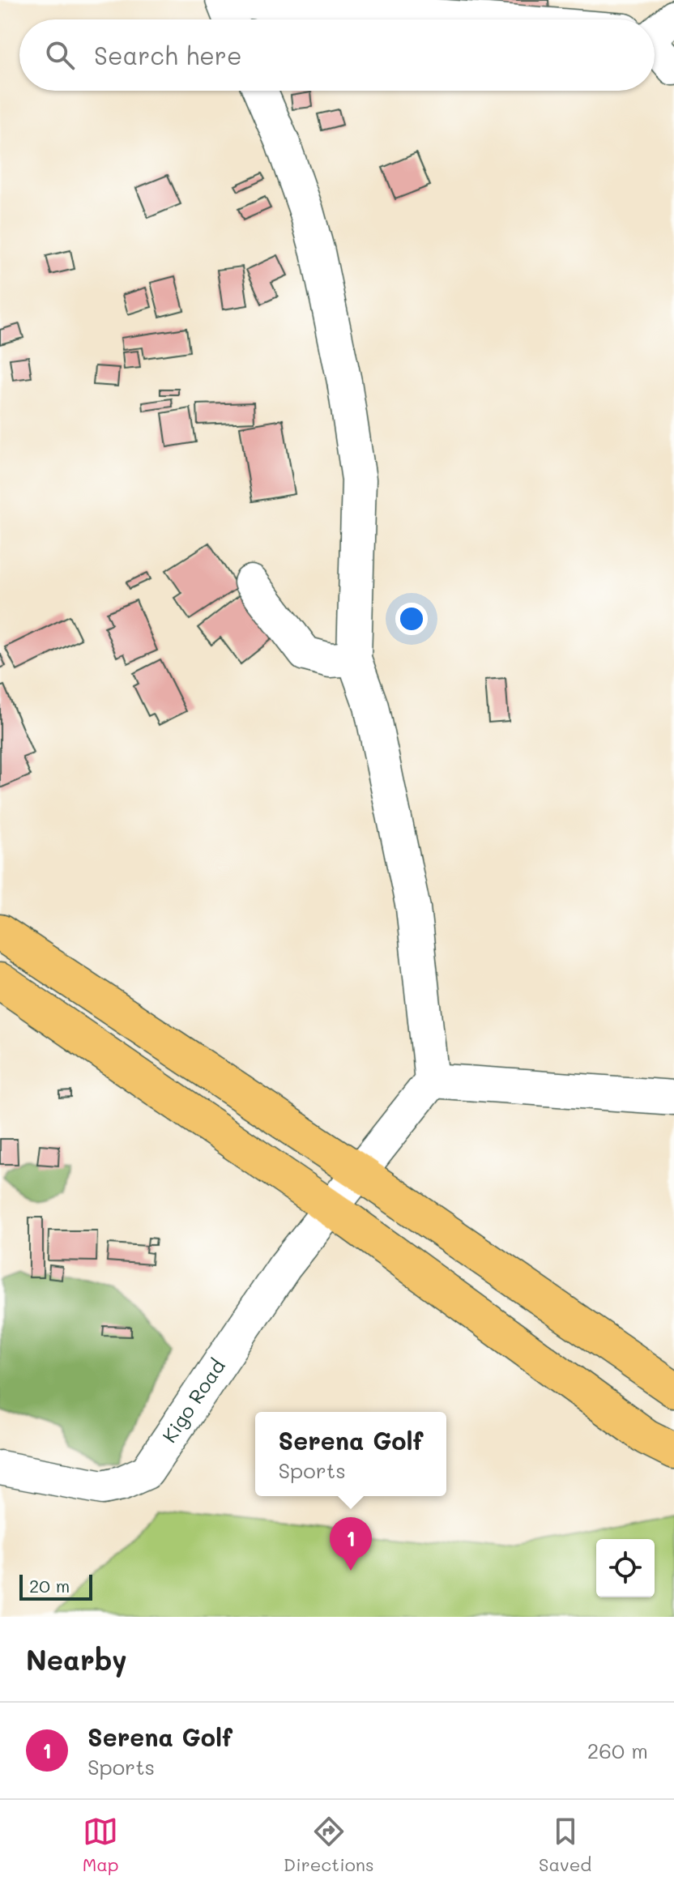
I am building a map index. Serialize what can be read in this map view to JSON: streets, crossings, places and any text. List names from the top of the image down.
{
  "streets": {
    "street": ["Kigo Road"]
  },
  "scale_bar": "20 m",
  "page": {
    "search": "Search here",
    "popup": ["Serena Golf", "Sports"],
    "pins": "1",
    "scale": "20 m",
    "heading": "Nearby",
    "list": [
      {
        "mark": "1",
        "name": "Serena Golf",
        "note": "Sports",
        "value": "260 m"
      }
    ],
    "nav": ["Map", "Directions", "Saved"]
  }
}
